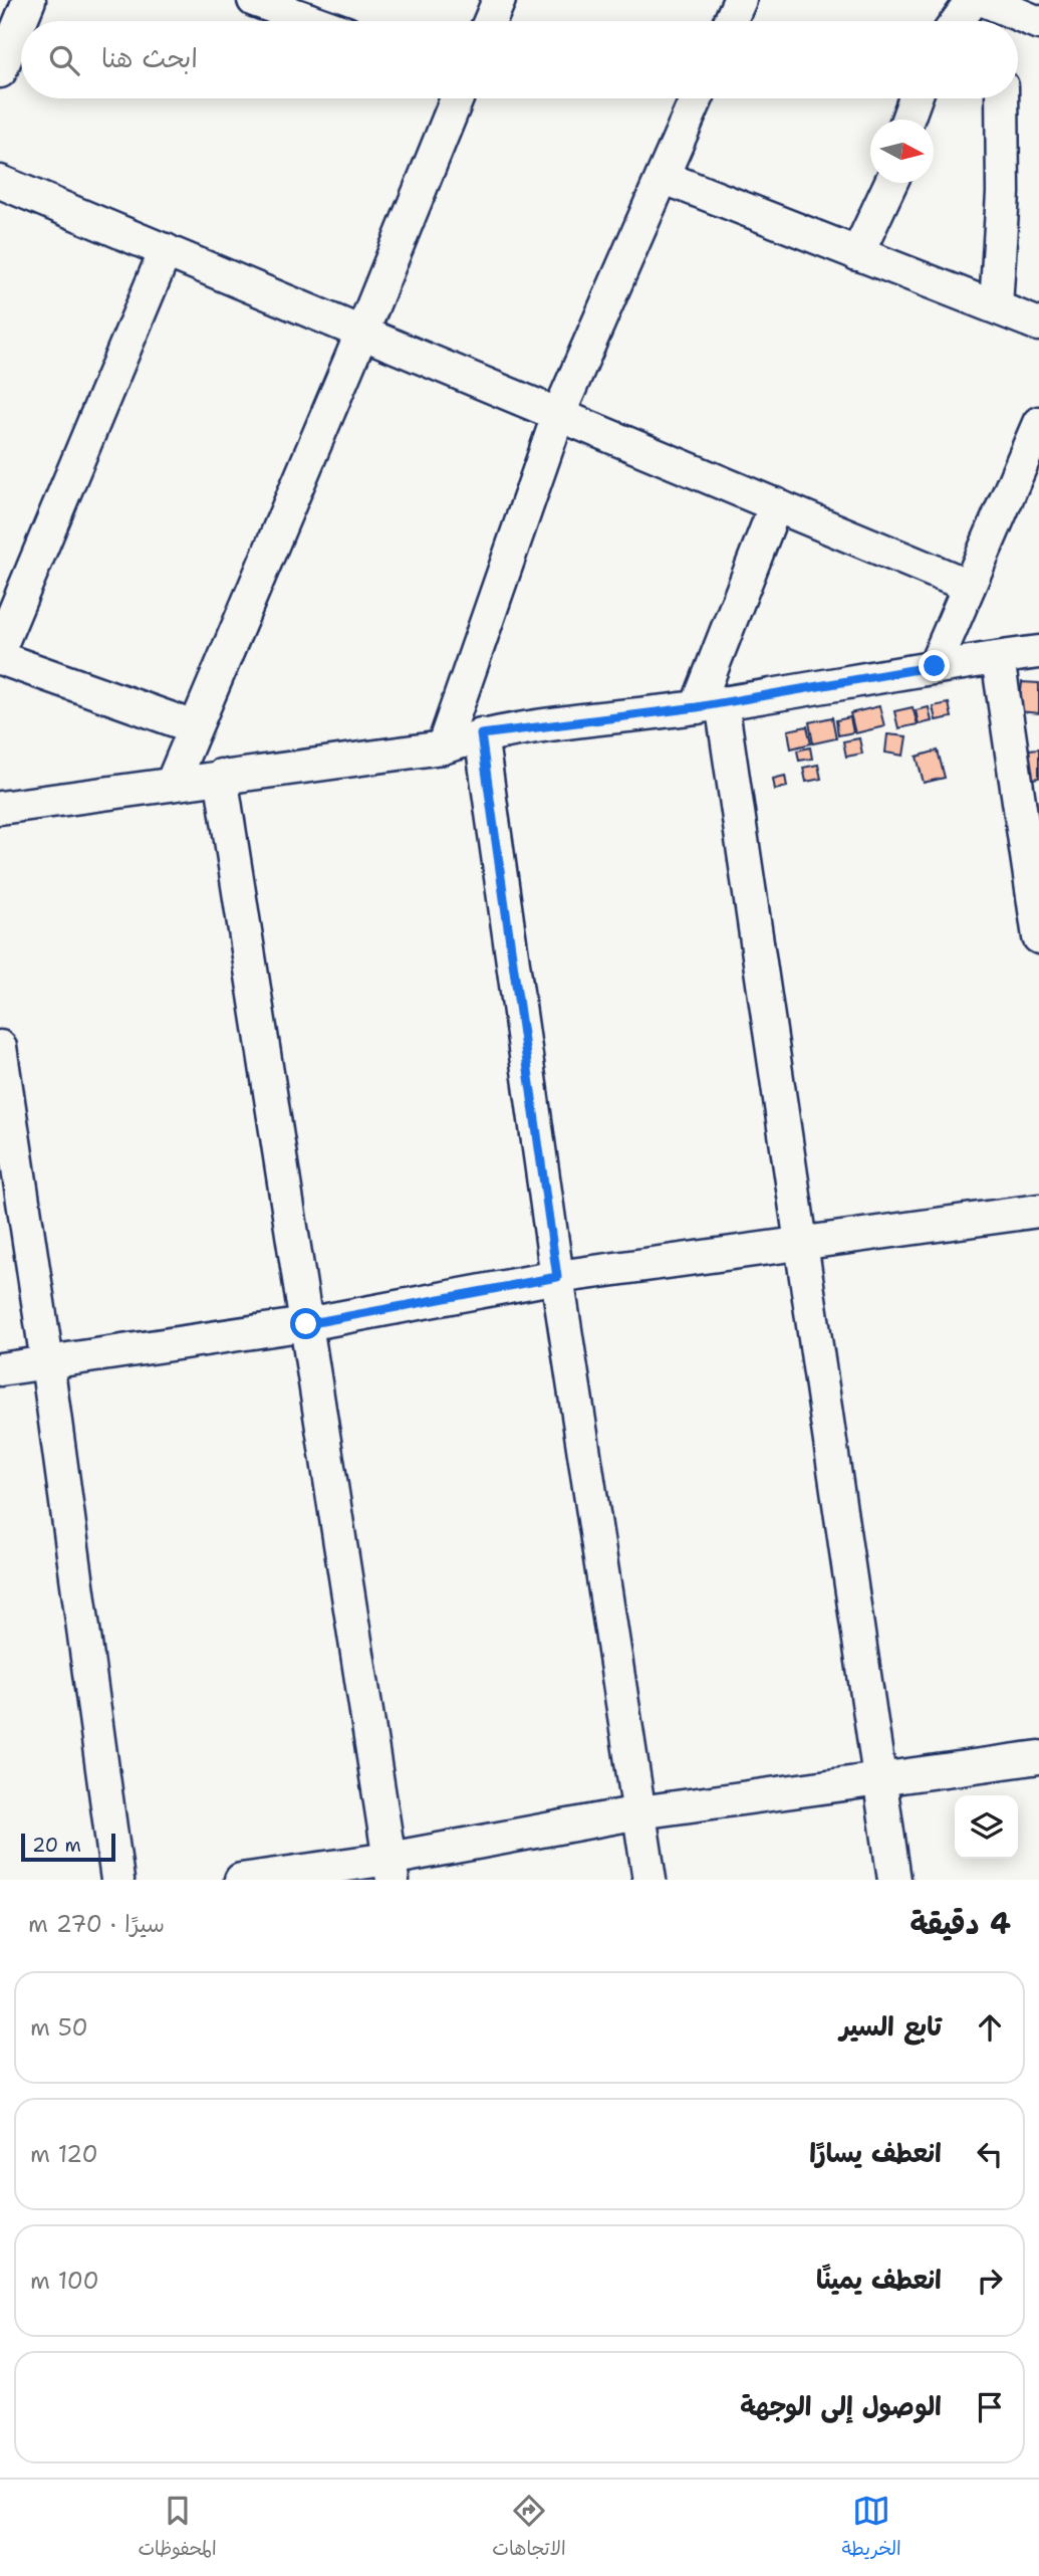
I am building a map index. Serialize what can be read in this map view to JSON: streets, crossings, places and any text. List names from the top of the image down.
{
  "scale_bar": "20 m",
  "north": "right",
  "page": {
    "search": "ابحث هنا",
    "scale": "20 m",
    "heading": ["4 دقيقة", "سيرًا · 270 m"],
    "list": [
      ["تابع السير", "50 m"],
      ["انعطف يسارًا", "120 m"],
      ["انعطف يمينًا", "100 m"],
      "الوصول إلى الوجهة"
    ],
    "nav": ["الخريطة", "الاتجاهات", "المحفوظات"]
  }
}
